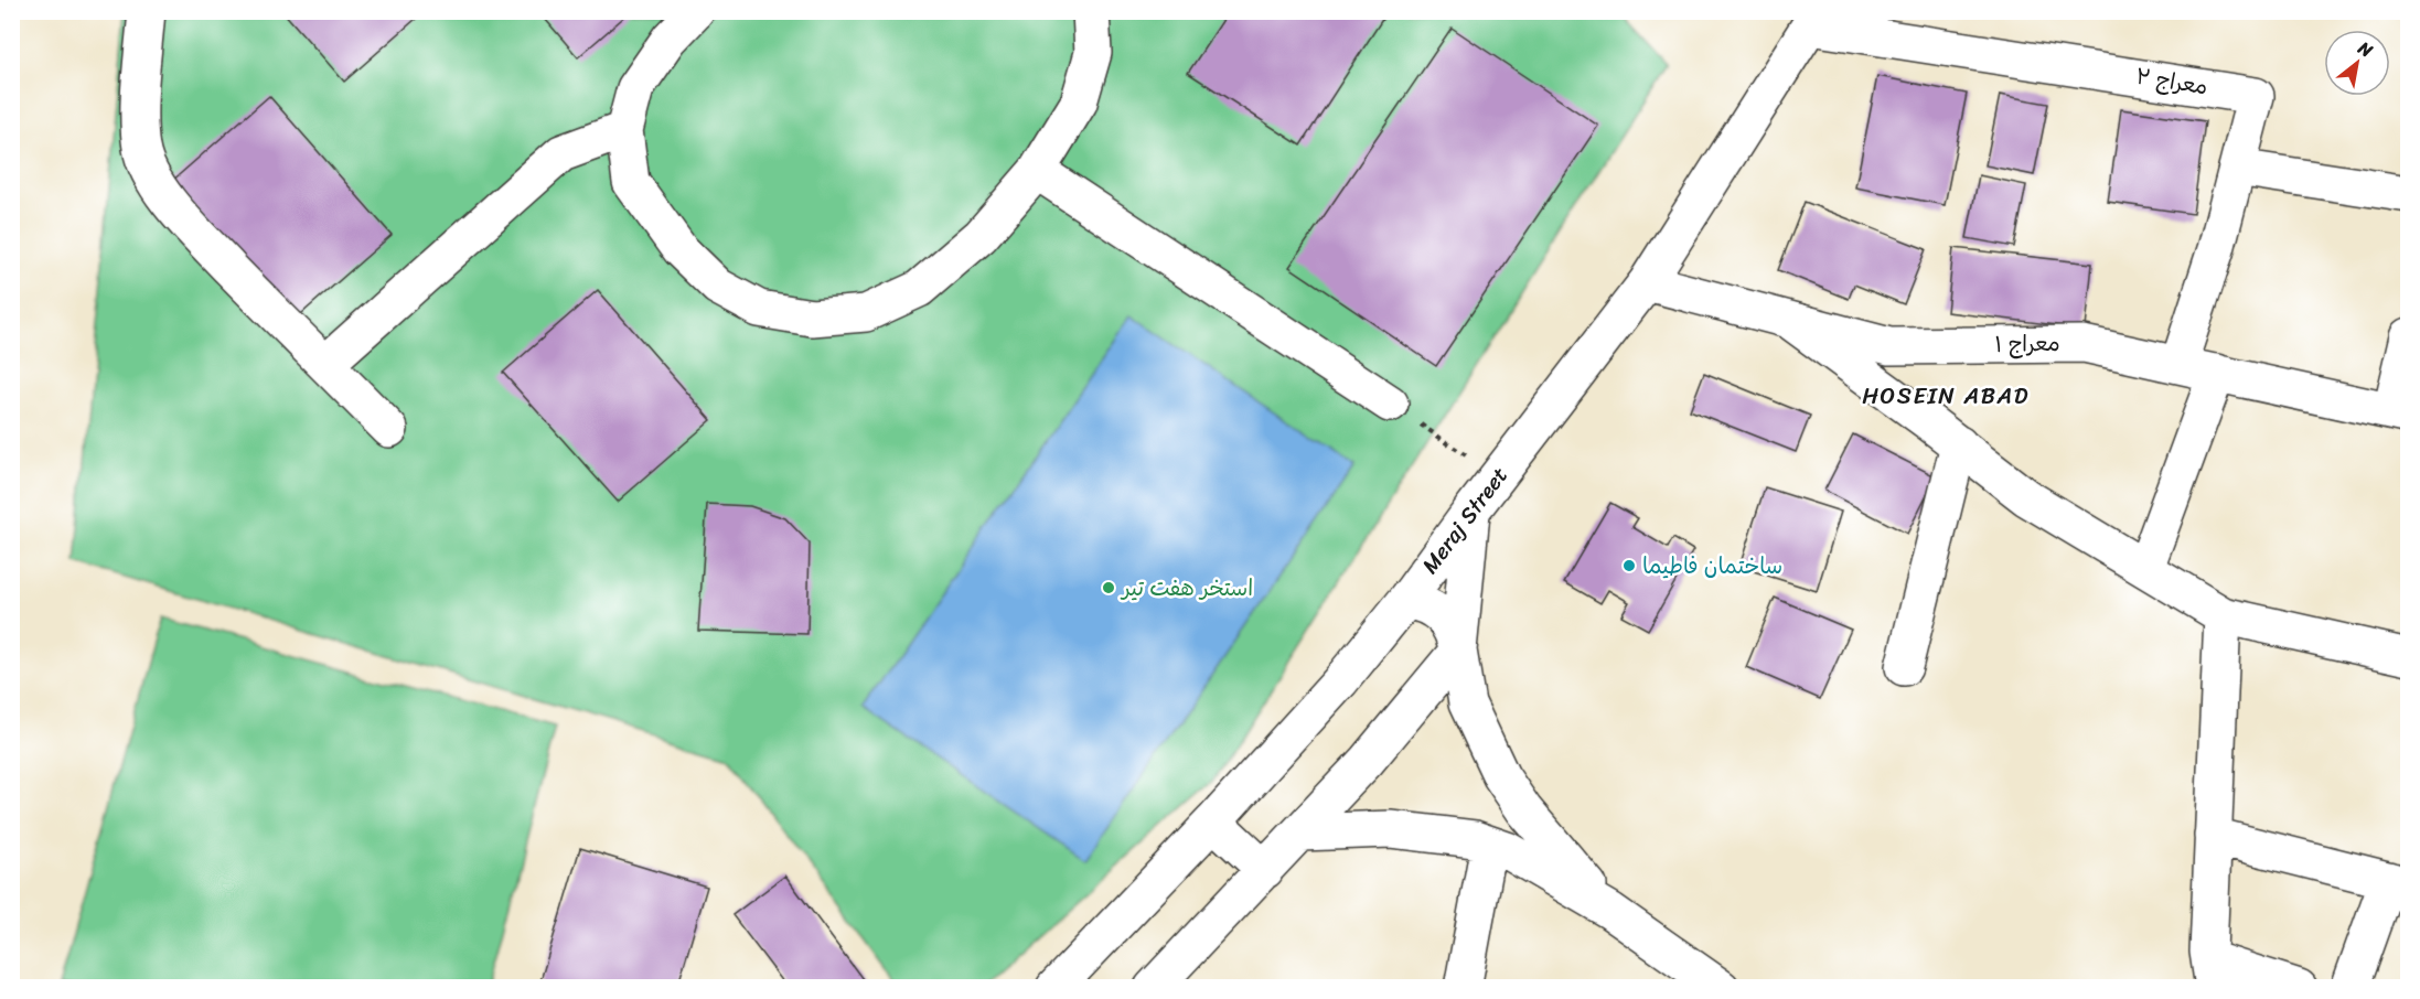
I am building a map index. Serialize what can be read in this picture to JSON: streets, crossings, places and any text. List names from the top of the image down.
{
  "streets": {
    "street": ["معراج ۲", "معراج ۱", "Meraj Street"]
  },
  "crossings": [
    ["معراج ۲", "معراج ۱"],
    ["معراج ۲", "Meraj Street"],
    ["معراج ۱", "Meraj Street"]
  ],
  "districts": ["HOSEIN ABAD"],
  "places": ["ساختمان فاطیما", "استخر هفت تیر"],
  "north": "top right"
}
